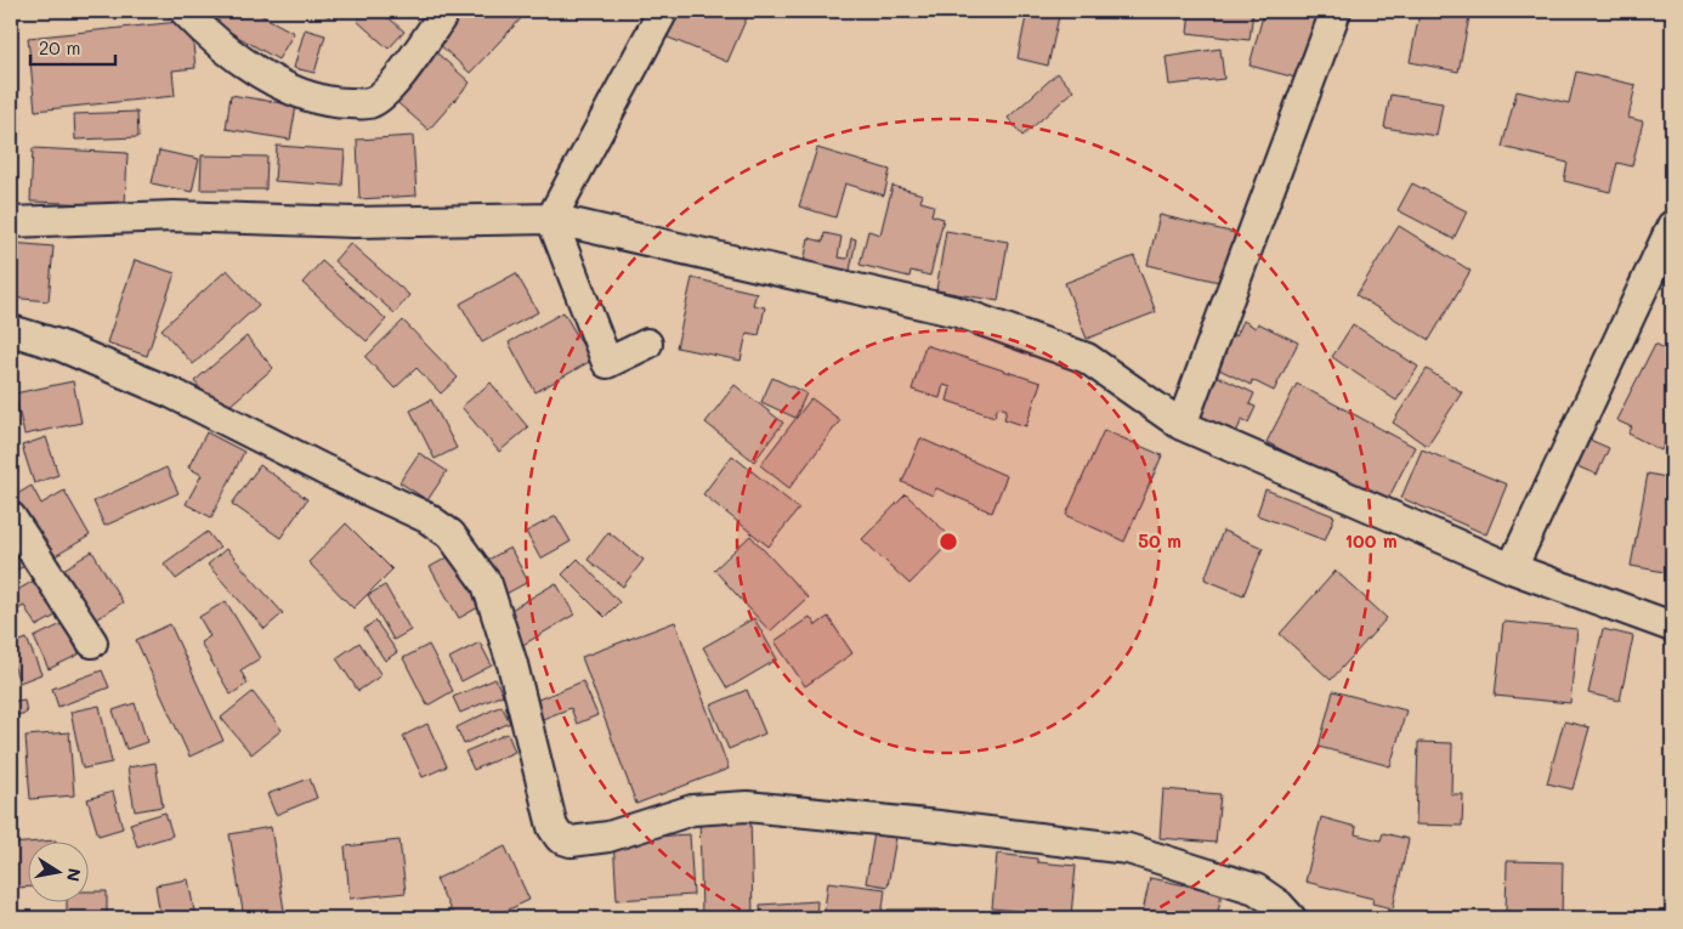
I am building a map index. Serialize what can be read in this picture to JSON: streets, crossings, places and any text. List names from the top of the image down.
{
  "scale_bar": "20 m",
  "north": "right",
  "rings": ["50 m", "100 m"]
}
